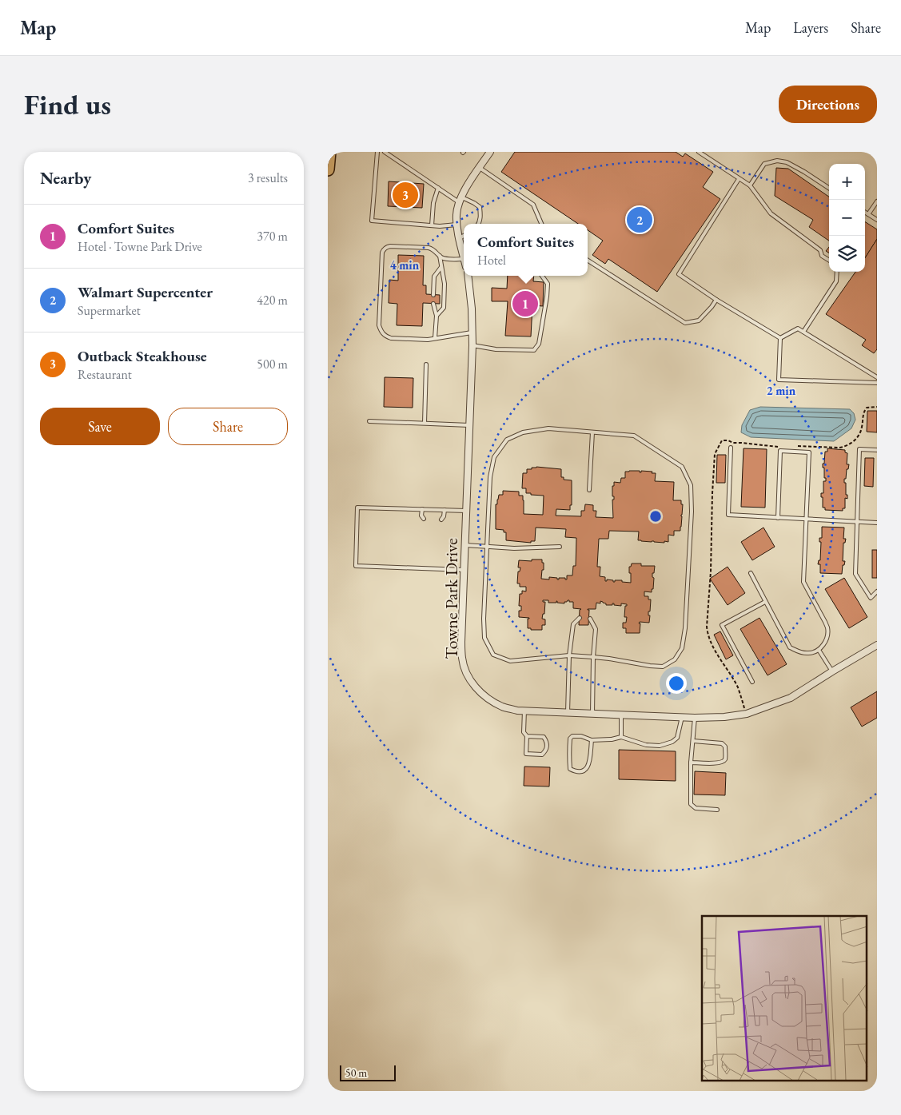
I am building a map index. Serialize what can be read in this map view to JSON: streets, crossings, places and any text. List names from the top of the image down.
{
  "streets": {
    "street": ["Towne Park Drive"]
  },
  "scale_bar": "50 m",
  "page": {
    "header": "Map",
    "nav": ["Map", "Layers", "Share"],
    "buttons": [
      "Directions",
      ["Save", "Share"]
    ],
    "title": "Find us",
    "heading": ["Nearby", "3 results"],
    "map_buttons": ["+", "−"],
    "pins": ["3", "2", "1"],
    "list": [
      {
        "mark": "1",
        "name": "Comfort Suites",
        "note": "Hotel · Towne Park Drive",
        "value": "370 m"
      },
      {
        "mark": "2",
        "name": "Walmart Supercenter",
        "note": "Supermarket",
        "value": "420 m"
      },
      {
        "mark": "3",
        "name": "Outback Steakhouse",
        "note": "Restaurant",
        "value": "500 m"
      }
    ],
    "popup": ["Comfort Suites", "Hotel"],
    "scale": "50 m"
  },
  "rings": ["4 min", "2 min"]
}
